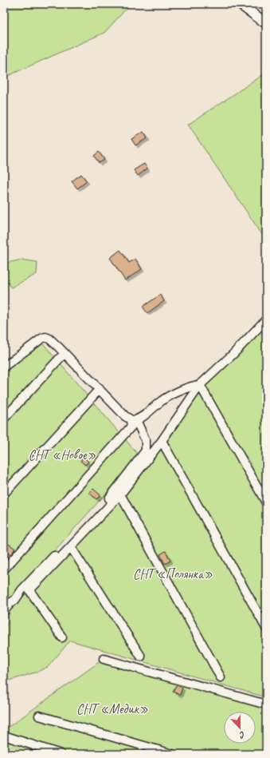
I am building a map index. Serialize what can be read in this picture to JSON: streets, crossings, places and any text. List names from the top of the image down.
{
  "parks": ["СНТ «Новое»", "СНТ «Полянка»", "СНТ «Медик»"],
  "north": "bottom"
}
